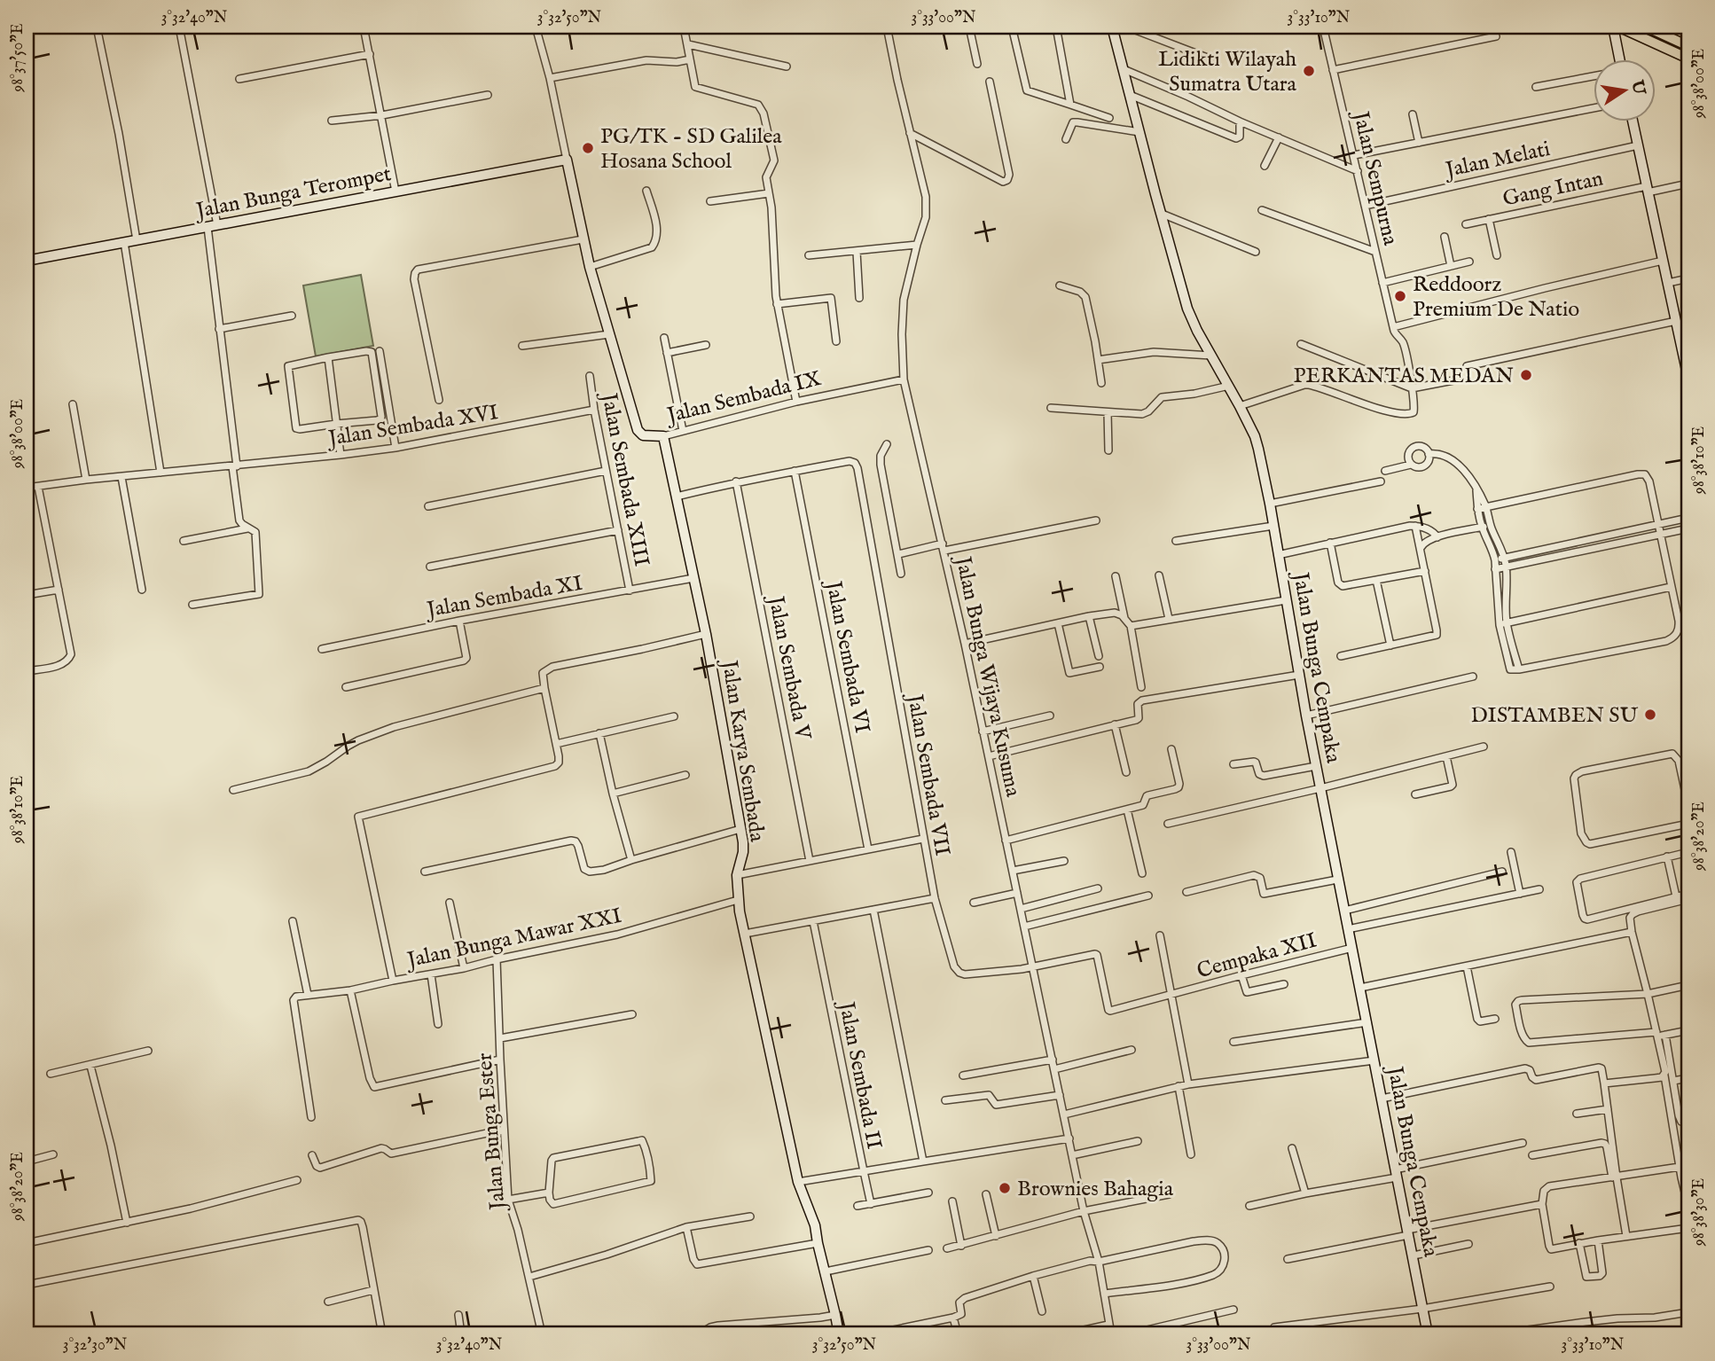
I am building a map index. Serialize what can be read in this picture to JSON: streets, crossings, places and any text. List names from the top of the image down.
{
  "streets": {
    "street": [
      "Jalan Melati",
      "Jalan Sempurna",
      "Gang Intan",
      "Jalan Bunga Terompet",
      "Jalan Sembada IX",
      "Jalan Sembada XVI",
      "Jalan Sembada XIII",
      "Jalan Sembada XI",
      "Jalan Sembada VI",
      "Jalan Sembada V",
      "Jalan Bunga Cempaka",
      "Jalan Bunga Wijaya Kusuma",
      "Jalan Karya Sembada",
      "Jalan Sembada VII",
      "Jalan Bunga Mawar XXI",
      "Cempaka XII",
      "Jalan Sembada II",
      "Jalan Bunga Ester"
    ]
  },
  "crossings": [
    ["Jalan Melati", "Jalan Sempurna"],
    ["Jalan Sempurna", "Jalan Bunga Cempaka"],
    ["Jalan Bunga Terompet", "Jalan Sembada IX"],
    ["Jalan Sembada IX", "Jalan Bunga Wijaya Kusuma"],
    ["Jalan Sembada IX", "Jalan Karya Sembada"],
    ["Jalan Sembada XVI", "Jalan Sembada XIII"],
    ["Jalan Sembada XIII", "Jalan Sembada XI"],
    ["Jalan Sembada XI", "Jalan Karya Sembada"],
    ["Jalan Sembada VI", "Jalan Sembada VII"],
    ["Jalan Bunga Cempaka", "Cempaka XII"],
    ["Jalan Bunga Wijaya Kusuma", "Jalan Sembada VII"],
    ["Jalan Bunga Wijaya Kusuma", "Cempaka XII"],
    ["Jalan Karya Sembada", "Jalan Bunga Mawar XXI"],
    ["Jalan Karya Sembada", "Jalan Sembada II"],
    ["Jalan Sembada VII", "Cempaka XII"],
    ["Jalan Bunga Mawar XXI", "Jalan Bunga Ester"]
  ],
  "places": [
    "Lidikti Wilayah Sumatra Utara",
    "PG/TK - SD Galilea Hosana School",
    "Reddoorz Premium De Natio",
    "PERKANTAS MEDAN",
    "DISTAMBEN SU",
    "Brownies Bahagia"
  ],
  "north": "right",
  "coordinates": [
    "3°32'40\"N",
    "3°32'50\"N",
    "3°33'00\"N",
    "3°33'10\"N",
    "98°37'50\"E",
    "98°38'00\"E",
    "98°38'10\"E",
    "98°38'20\"E",
    "98°38'30\"E",
    "3°32'30\"N"
  ]
}
